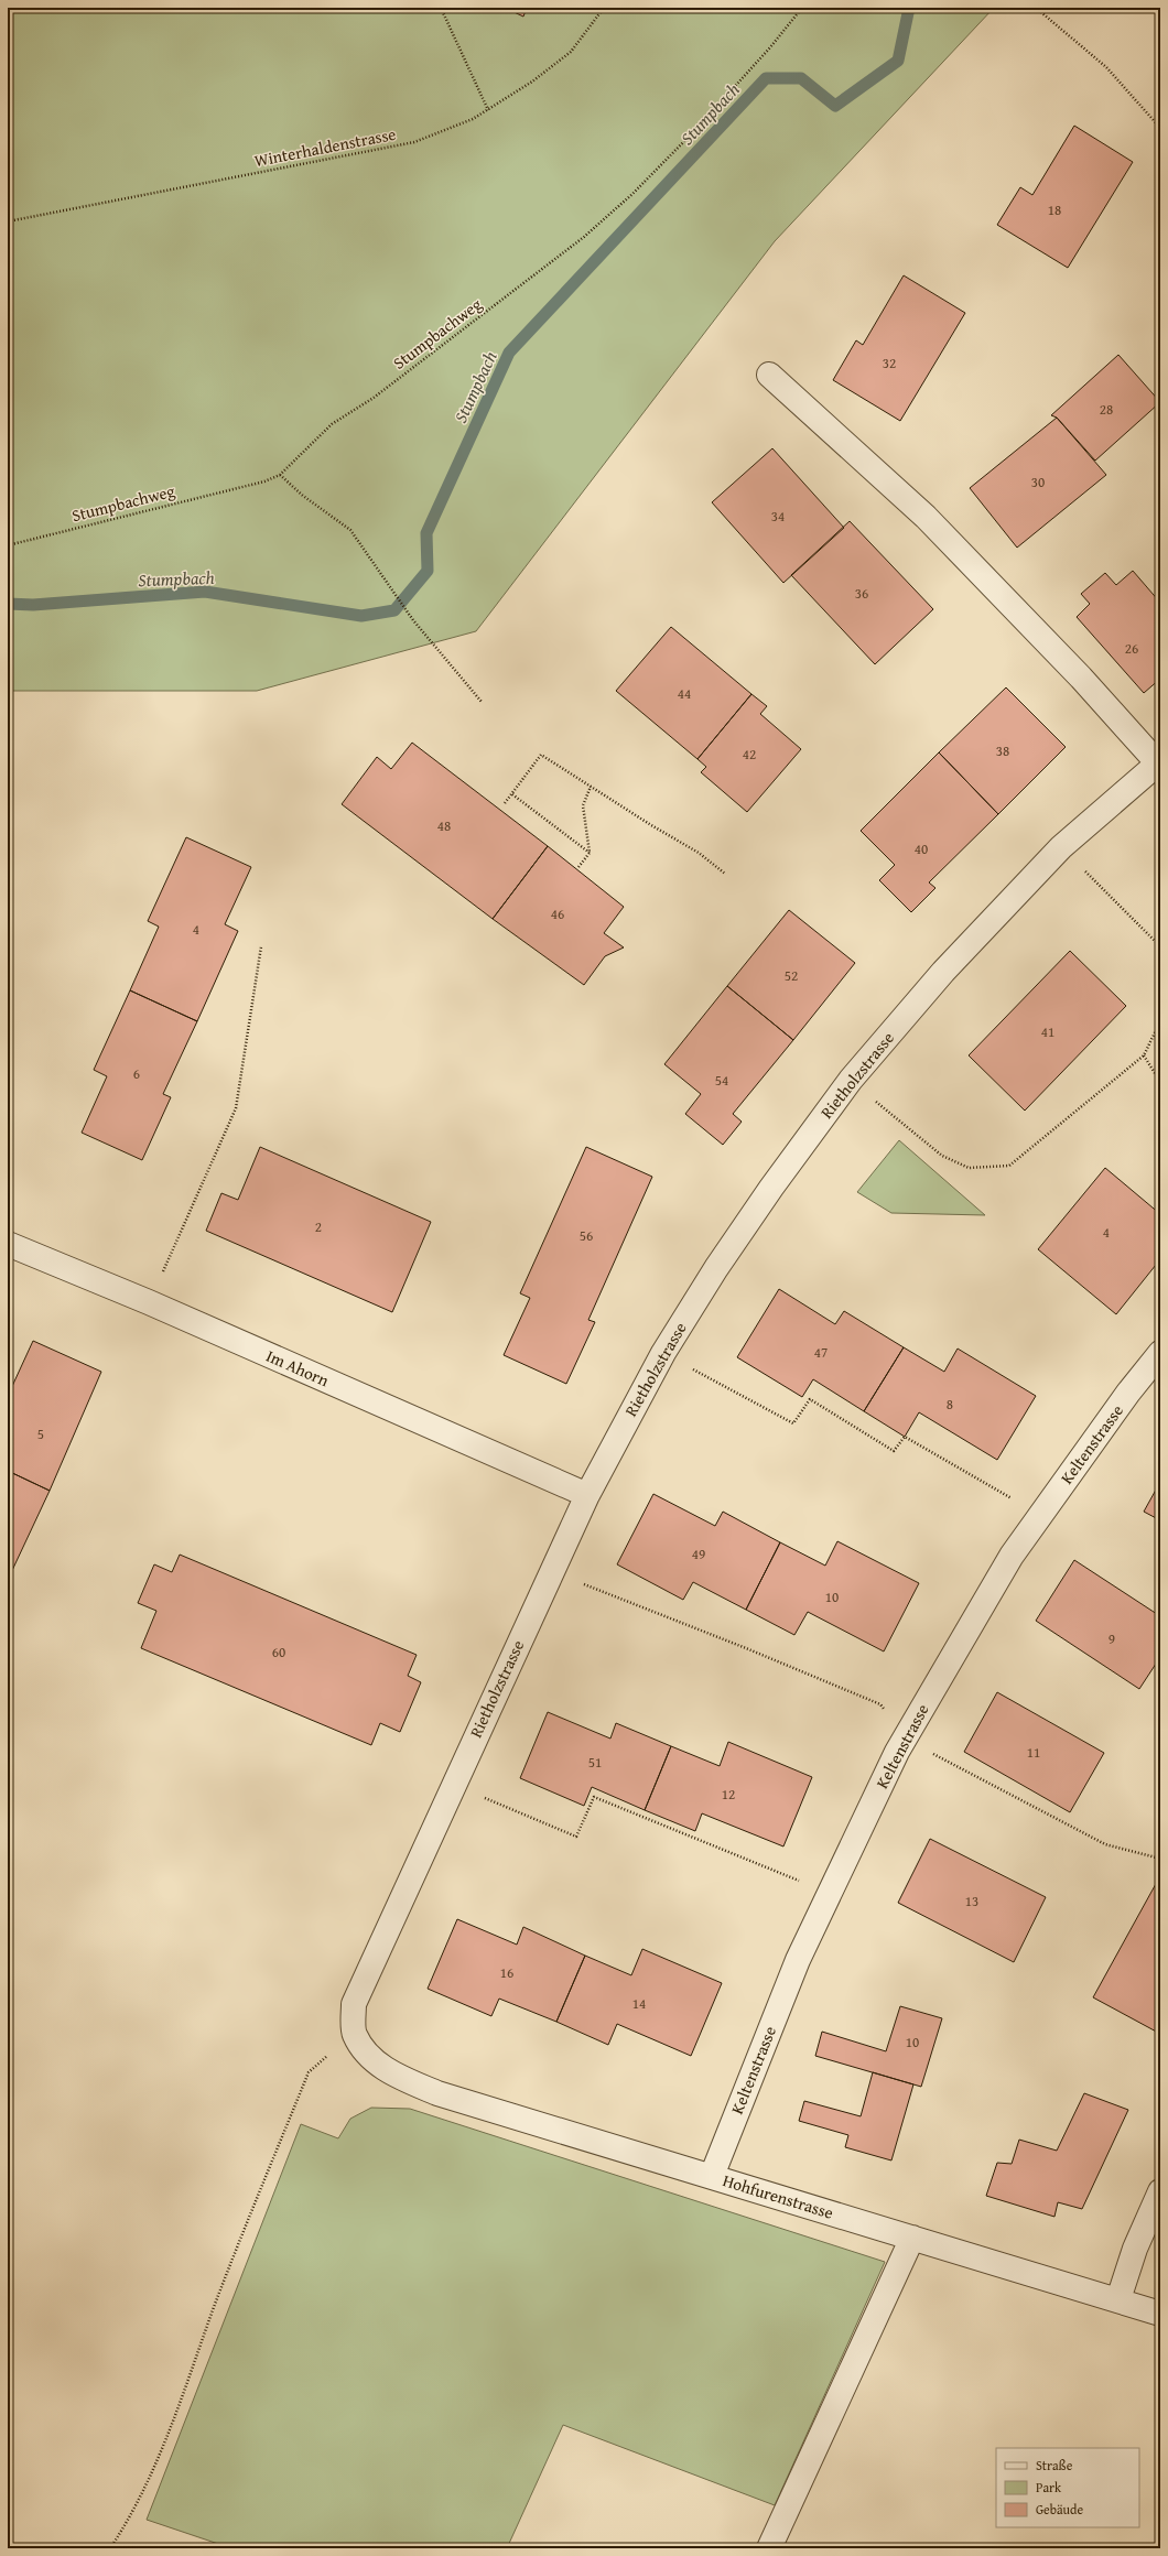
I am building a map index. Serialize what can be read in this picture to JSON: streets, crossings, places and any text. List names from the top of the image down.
{
  "streets": {
    "street": [
      "Rietholzstrasse",
      "Im Ahorn",
      "Keltenstrasse",
      "Hohfurenstrasse"
    ],
    "path": ["Winterhaldenstrasse", "Stumpbachweg"]
  },
  "crossings": [
    ["Rietholzstrasse", "Im Ahorn"],
    ["Rietholzstrasse", "Hohfurenstrasse"],
    ["Keltenstrasse", "Hohfurenstrasse"]
  ],
  "water": ["Stumpbach"],
  "house_numbers": [
    "18",
    "32",
    "28",
    "30",
    "34",
    "36",
    "26",
    "44",
    "38",
    "42",
    "48",
    "40",
    "46",
    "4",
    "52",
    "41",
    "6",
    "54",
    "2",
    "4",
    "56",
    "47",
    "8",
    "5",
    "49",
    "10",
    "9",
    "60",
    "11",
    "51",
    "12",
    "13",
    "16",
    "14",
    "10"
  ],
  "legend": ["Straße", "Park", "Gebäude"]
}
